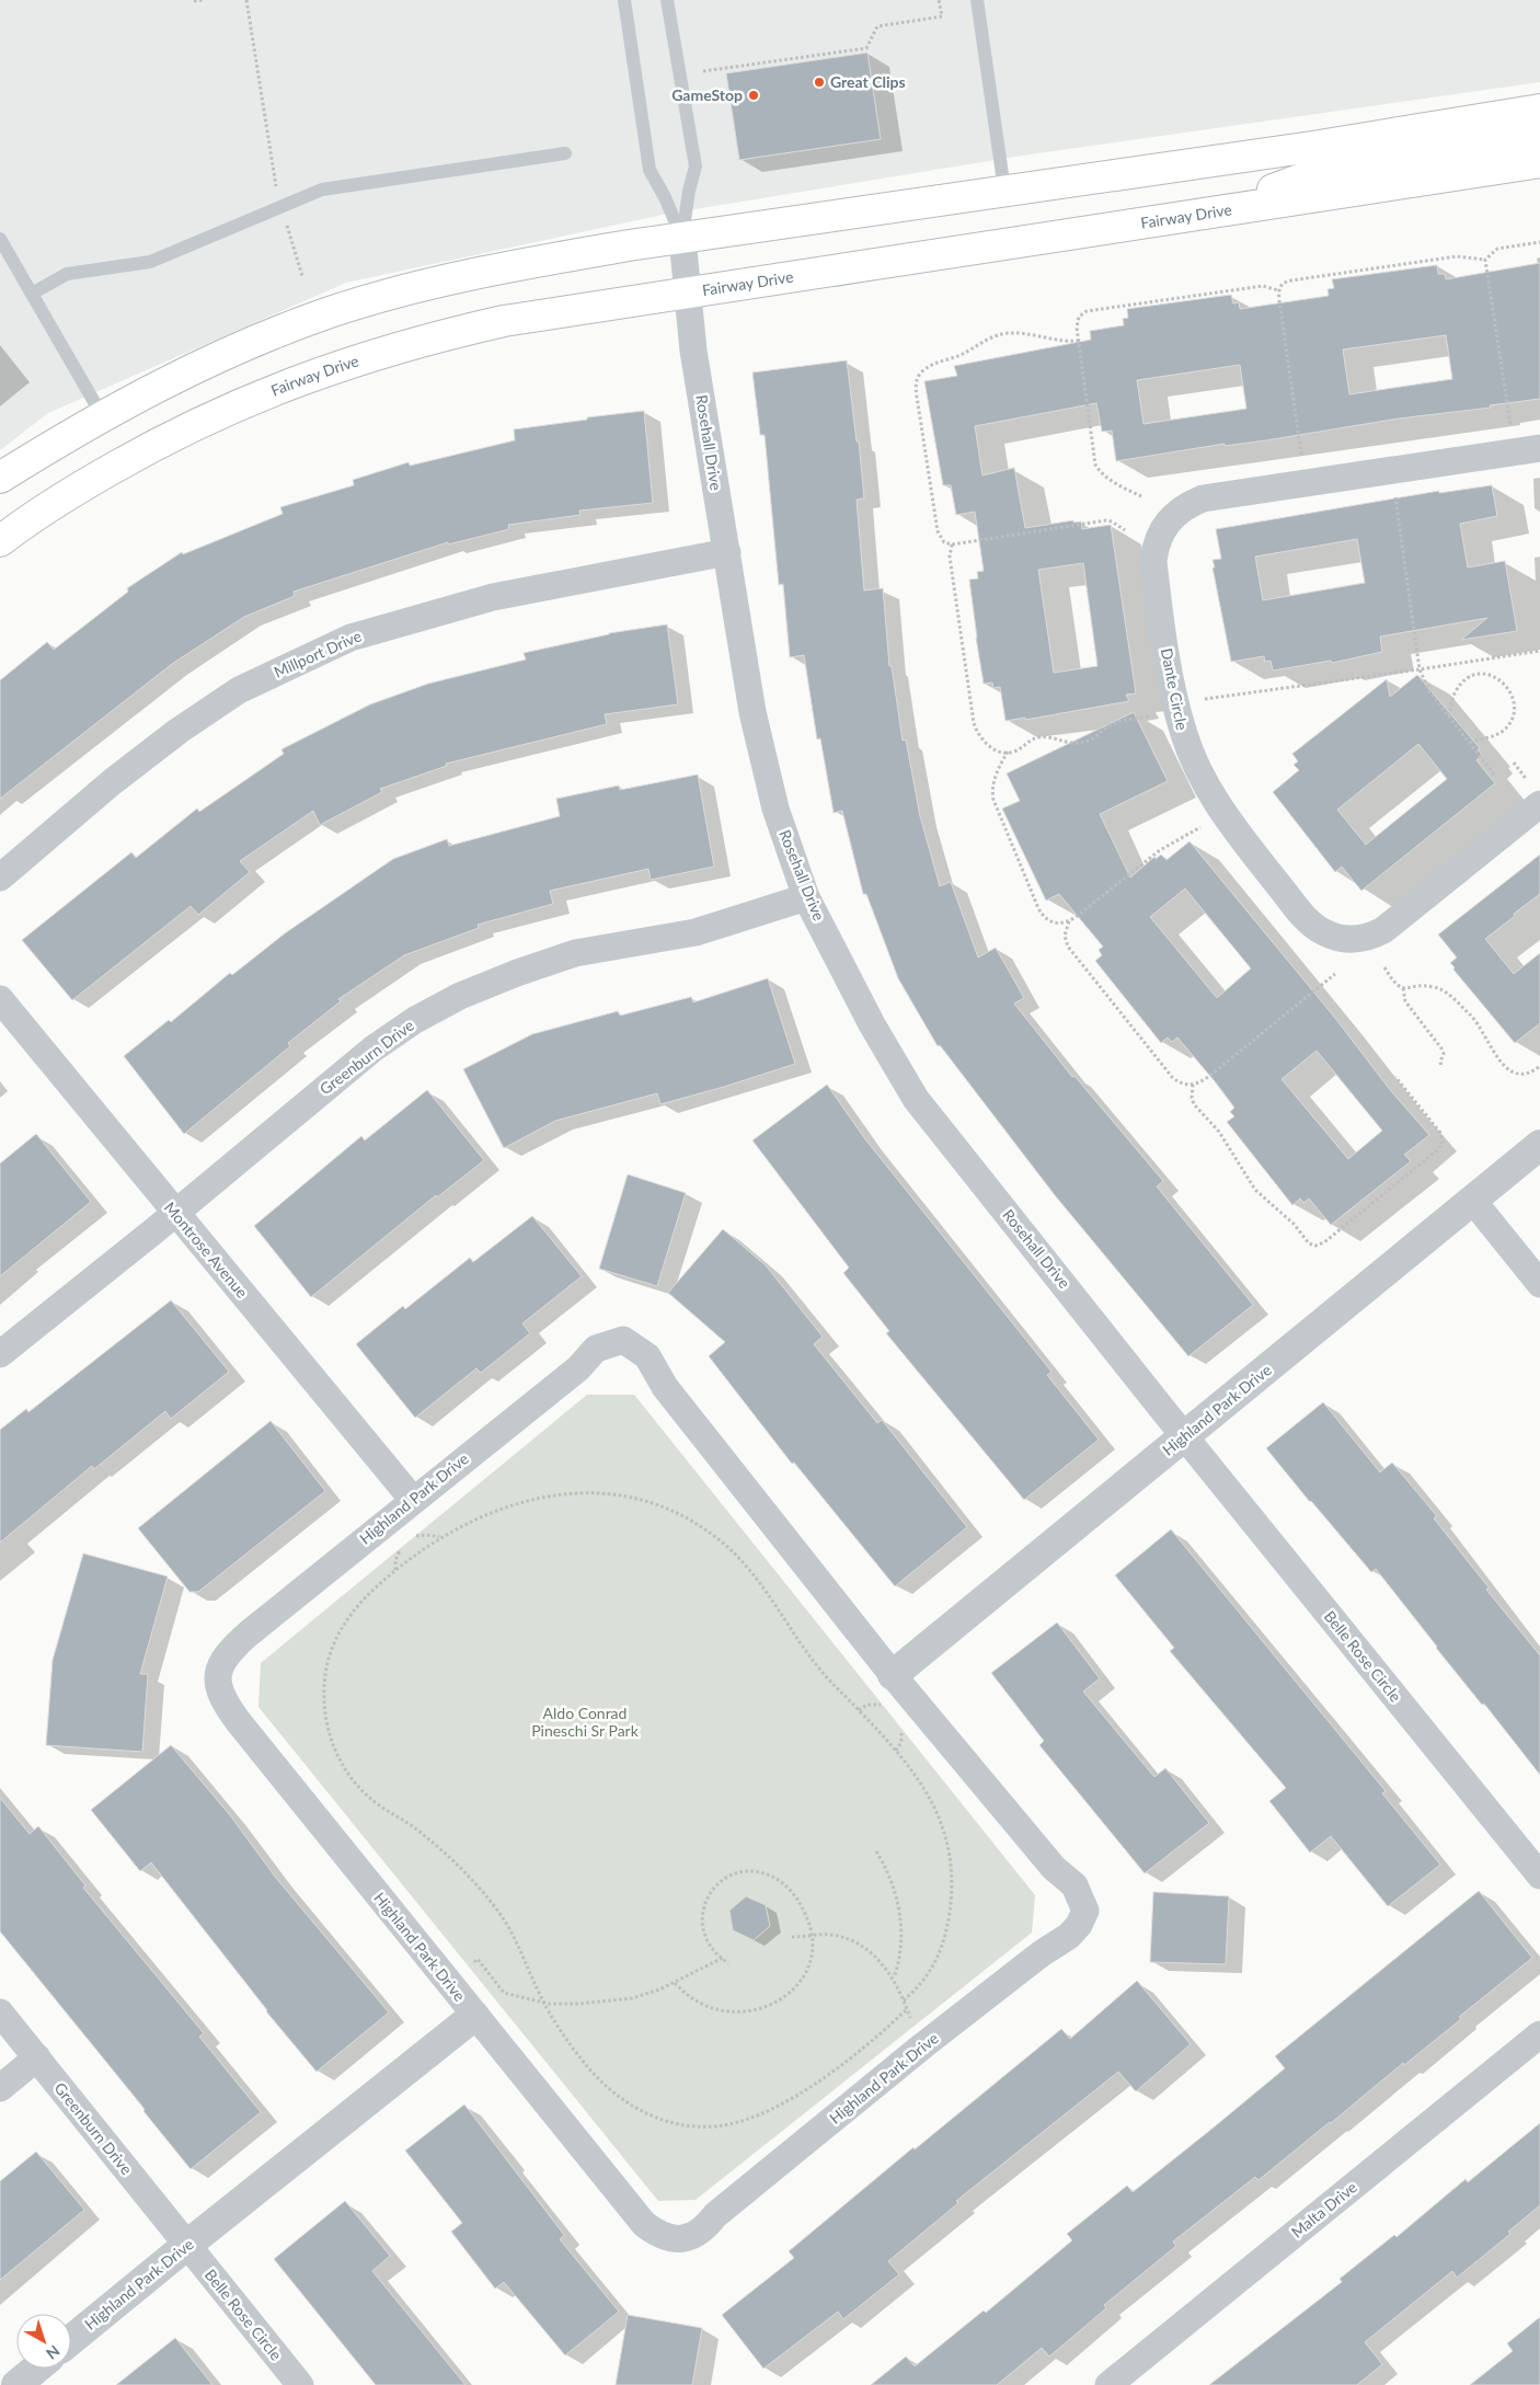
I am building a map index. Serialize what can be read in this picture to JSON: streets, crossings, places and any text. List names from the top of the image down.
{
  "streets": {
    "main road": ["Fairway Drive"],
    "street": [
      "Rosehall Drive",
      "Millport Drive",
      "Dante Circle",
      "Greenburn Drive",
      "Montrose Avenue",
      "Highland Park Drive",
      "Belle Rose Circle",
      "Malta Drive"
    ]
  },
  "crossings": [
    ["Fairway Drive", "Rosehall Drive"],
    ["Rosehall Drive", "Millport Drive"],
    ["Rosehall Drive", "Greenburn Drive"],
    ["Rosehall Drive", "Highland Park Drive"],
    ["Rosehall Drive", "Belle Rose Circle"],
    ["Greenburn Drive", "Montrose Avenue"],
    ["Greenburn Drive", "Highland Park Drive"],
    ["Greenburn Drive", "Belle Rose Circle"],
    ["Montrose Avenue", "Highland Park Drive"],
    ["Highland Park Drive", "Belle Rose Circle"]
  ],
  "parks": ["Aldo Conrad Pineschi Sr Park"],
  "places": ["Great Clips", "GameStop"],
  "north": "bottom right"
}
